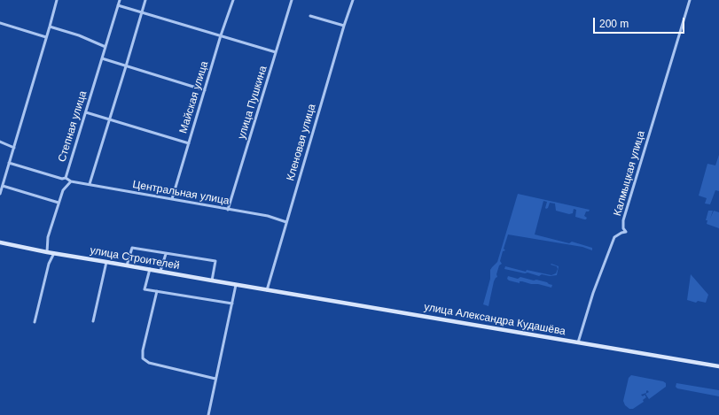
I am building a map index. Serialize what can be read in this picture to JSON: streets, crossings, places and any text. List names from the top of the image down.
{
  "streets": {
    "main road": ["улица Строителей", "улица Александра Кудашёва"],
    "street": [
      "Майская улица",
      "улица Пушкина",
      "Степная улица",
      "Кленовая улица",
      "Калмыцкая улица",
      "Центральная улица"
    ]
  },
  "crossings": [
    ["Майская улица", "Центральная улица"],
    ["улица Пушкина", "Центральная улица"],
    ["Степная улица", "Центральная улица"],
    ["Кленовая улица", "Центральная улица"],
    ["Кленовая улица", "улица Строителей"],
    ["Кленовая улица", "улица Александра Кудашёва"],
    ["Калмыцкая улица", "улица Александра Кудашёва"],
    ["улица Строителей", "улица Александра Кудашёва"]
  ],
  "scale_bar": "200 m"
}
